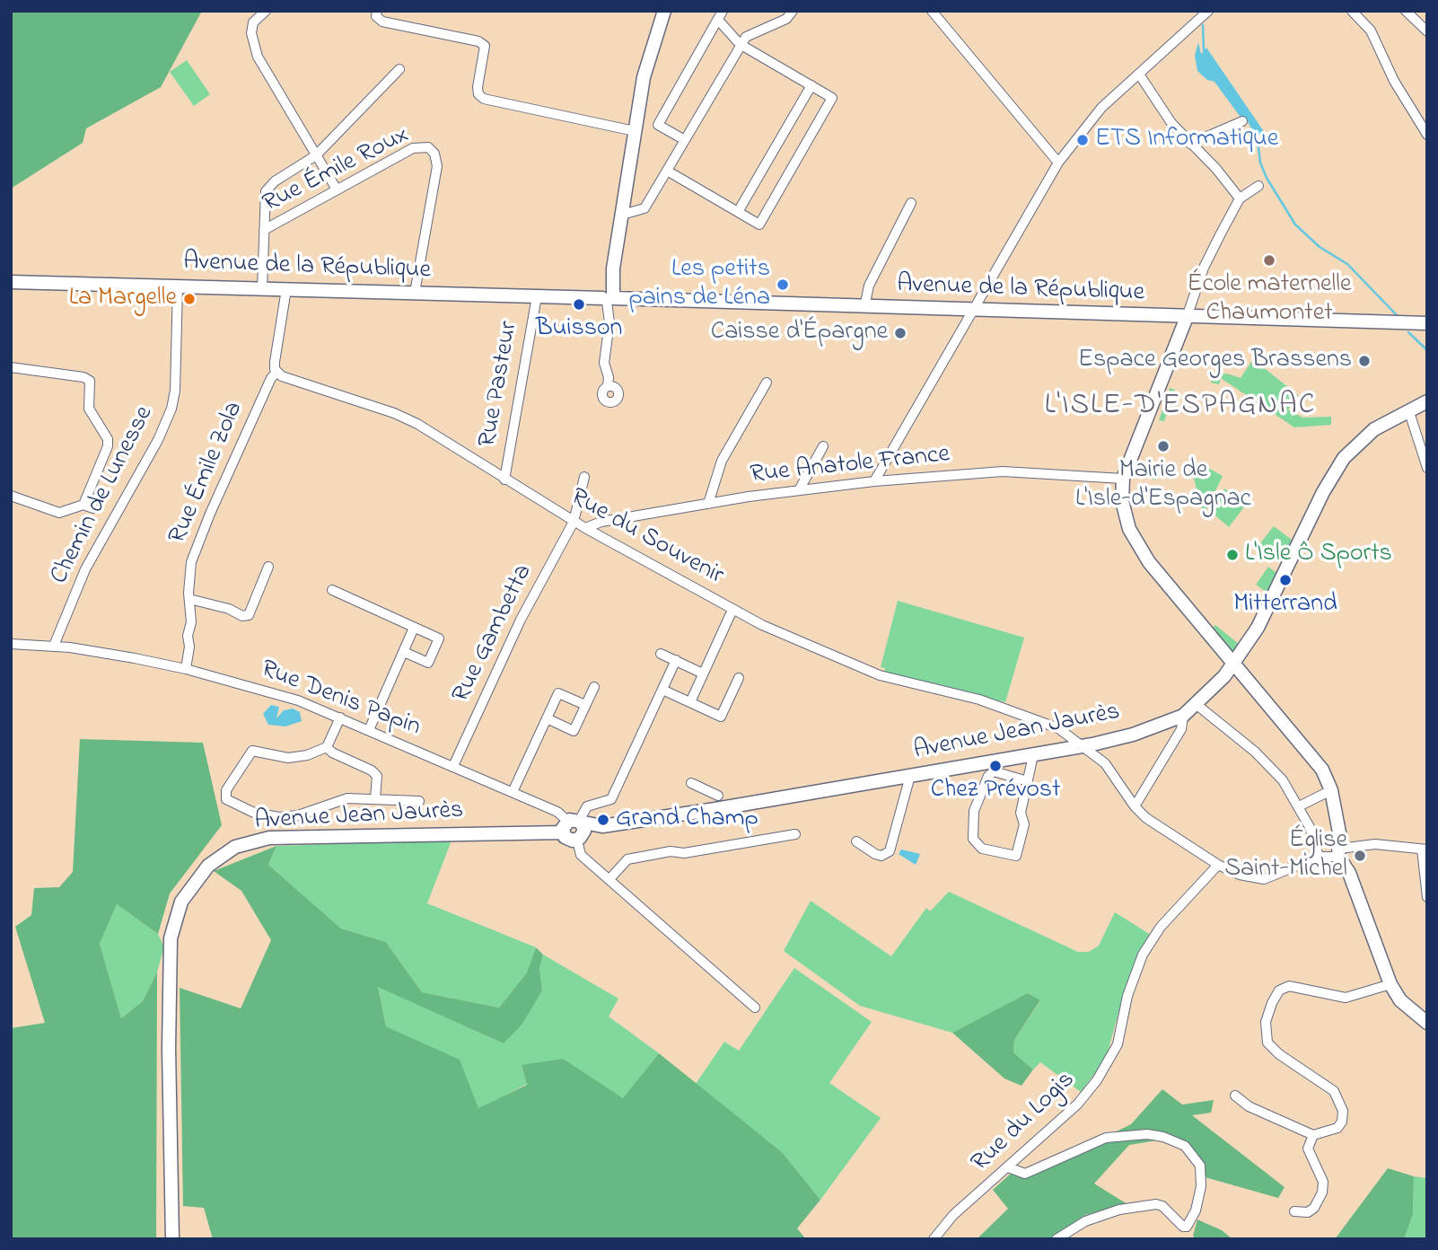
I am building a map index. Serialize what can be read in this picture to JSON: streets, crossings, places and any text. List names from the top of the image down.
{
  "streets": {
    "main road": ["Avenue de la République", "Avenue Jean Jaurès"],
    "street": [
      "Rue Émile Roux",
      "Rue Pasteur",
      "Rue Anatole France",
      "Rue Émile Zola",
      "Chemin de Lunesse",
      "Rue du Souvenir",
      "Rue Gambetta",
      "Rue Denis Papin",
      "Rue du Logis"
    ]
  },
  "crossings": [
    ["Rue Émile Roux", "Avenue de la République"],
    ["Avenue de la République", "Rue Pasteur"],
    ["Avenue de la République", "Chemin de Lunesse"],
    ["Rue Pasteur", "Rue du Souvenir"],
    ["Rue Anatole France", "Rue du Souvenir"],
    ["Rue Émile Zola", "Rue du Souvenir"],
    ["Rue Émile Zola", "Rue Denis Papin"],
    ["Chemin de Lunesse", "Rue Denis Papin"],
    ["Rue du Souvenir", "Rue Gambetta"],
    ["Rue du Souvenir", "Avenue Jean Jaurès"],
    ["Rue du Souvenir", "Rue du Logis"],
    ["Rue Gambetta", "Rue Denis Papin"],
    ["Rue Denis Papin", "Avenue Jean Jaurès"]
  ],
  "districts": ["L'ISLE-D'ESPAGNAC"],
  "places": [
    "ETS Informatique",
    "École maternelle Chaumontet",
    "Les petits pains de Léna",
    "La Margelle",
    "Buisson",
    "Caisse d'Épargne",
    "Espace Georges Brassens",
    "Mairie de L'Isle-d'Espagnac",
    "L'Isle Ô Sports",
    "Mitterrand",
    "Chez Prévost",
    "Grand Champ",
    "Église Saint-Michel"
  ]
}
